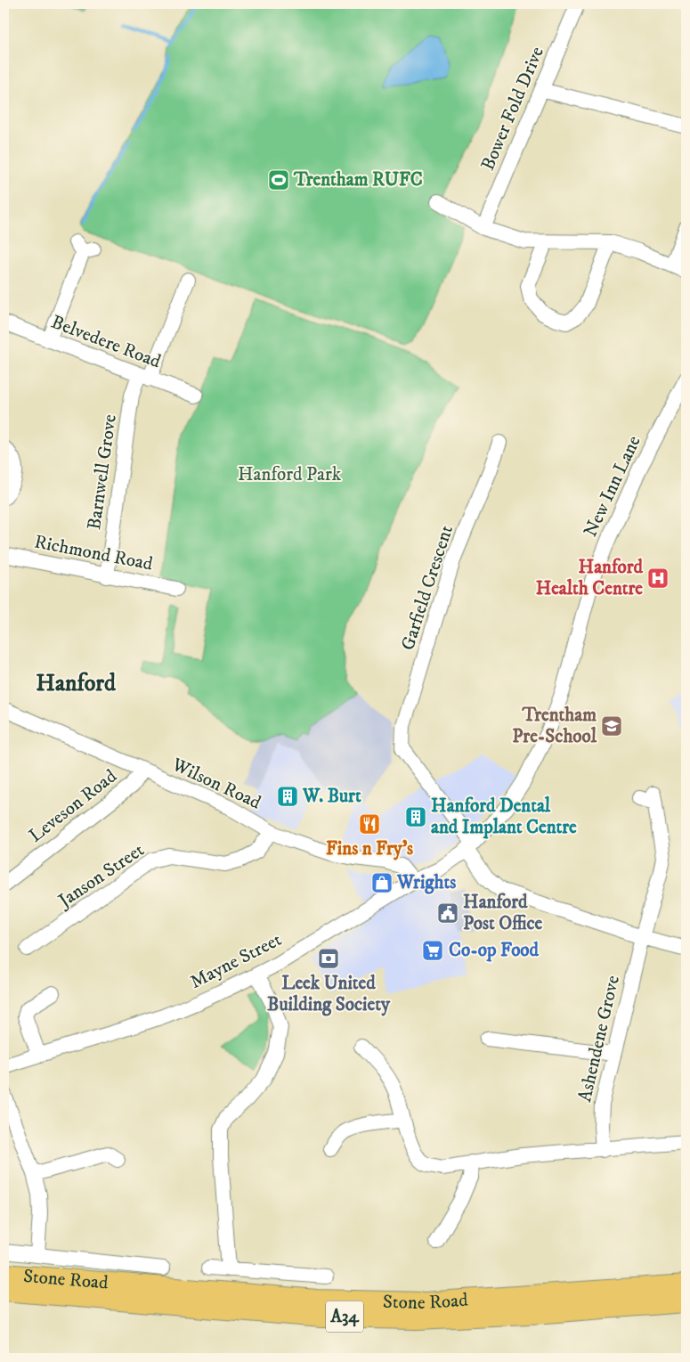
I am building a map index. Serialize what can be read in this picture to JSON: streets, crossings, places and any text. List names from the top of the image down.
{
  "streets": {
    "highway": ["Stone Road", "A34"],
    "street": [
      "Bower Fold Drive",
      "Belvedere Road",
      "Barnwell Grove",
      "New Inn Lane",
      "Richmond Road",
      "Garfield Crescent",
      "Wilson Road",
      "Leveson Road",
      "Janson Street",
      "Mayne Street",
      "Ashendene Grove"
    ]
  },
  "crossings": [
    ["Belvedere Road", "Barnwell Grove"],
    ["Barnwell Grove", "Richmond Road"],
    ["New Inn Lane", "Garfield Crescent"],
    ["New Inn Lane", "Mayne Street"],
    ["Garfield Crescent", "Mayne Street"],
    ["Wilson Road", "Leveson Road"],
    ["Wilson Road", "Janson Street"],
    ["Wilson Road", "Mayne Street"]
  ],
  "districts": ["Hanford"],
  "parks": ["Hanford Park"],
  "places": {
    "sports": ["Trentham RUFC"],
    "hospital": ["Hanford Health Centre"],
    "school or university": ["Trentham Pre-School"],
    "building": ["W. Burt", "Hanford Dental and Implant Centre"],
    "restaurant": ["Fins n Fry's"],
    "shop": ["Wrights"],
    "public building": ["Hanford Post Office"],
    "supermarket": ["Co-op Food"],
    "bank": ["Leek United Building Society"]
  }
}
